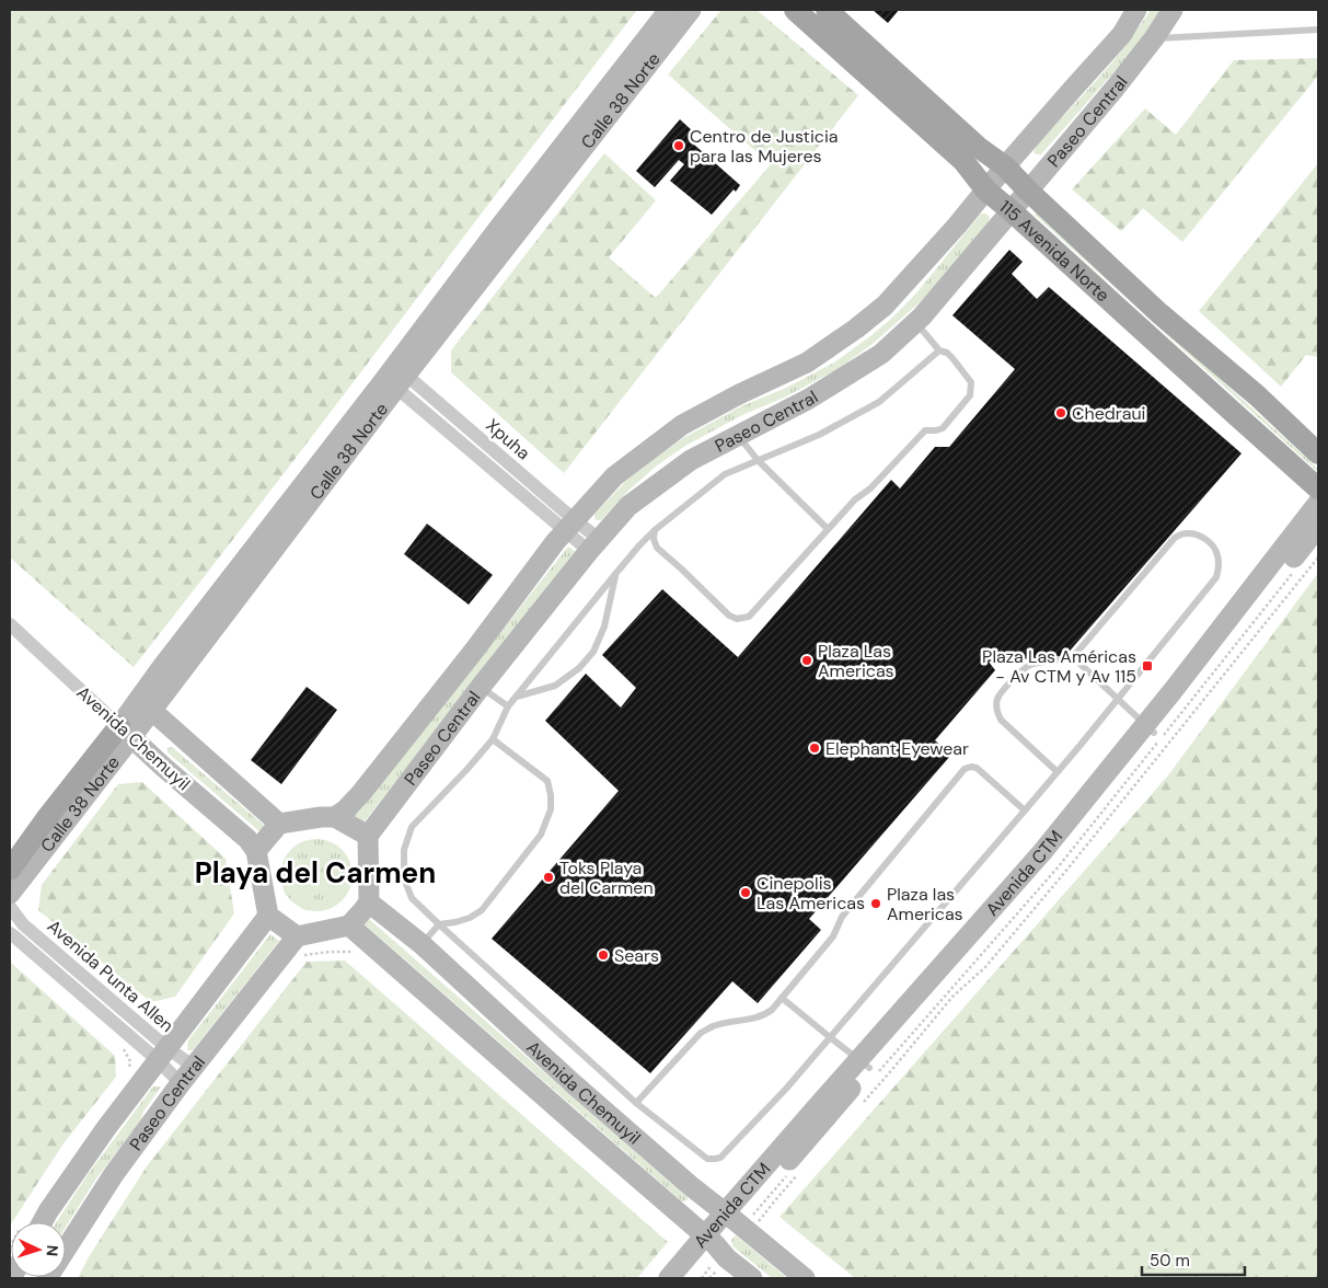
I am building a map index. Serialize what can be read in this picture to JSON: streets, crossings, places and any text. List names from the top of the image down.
{
  "streets": {
    "main road": [
      "Calle 38 Norte",
      "Paseo Central",
      "115 Avenida Norte",
      "Avenida Chemuyil",
      "Avenida CTM"
    ],
    "street": ["Xpuha", "Avenida Punta Allen"]
  },
  "crossings": [
    ["Calle 38 Norte", "Xpuha"],
    ["Calle 38 Norte", "Avenida Chemuyil"],
    ["Paseo Central", "115 Avenida Norte"],
    ["Paseo Central", "Xpuha"],
    ["Paseo Central", "Avenida Chemuyil"],
    ["Paseo Central", "Avenida Punta Allen"],
    ["Avenida Chemuyil", "Avenida CTM"]
  ],
  "districts": ["Playa del Carmen"],
  "places": {
    "other": [
      "Centro de Justicia para las Mujeres",
      "Chedraui",
      "Plaza Las Americas",
      "Elephant Eyewear",
      "Toks Playa del Carmen",
      "Cinepolis Las Americas",
      "Plaza las Americas",
      "Sears"
    ],
    "transit": ["Plaza Las Américas - Av CTM y Av 115"]
  },
  "scale_bar": "50 m",
  "north": "right"
}
